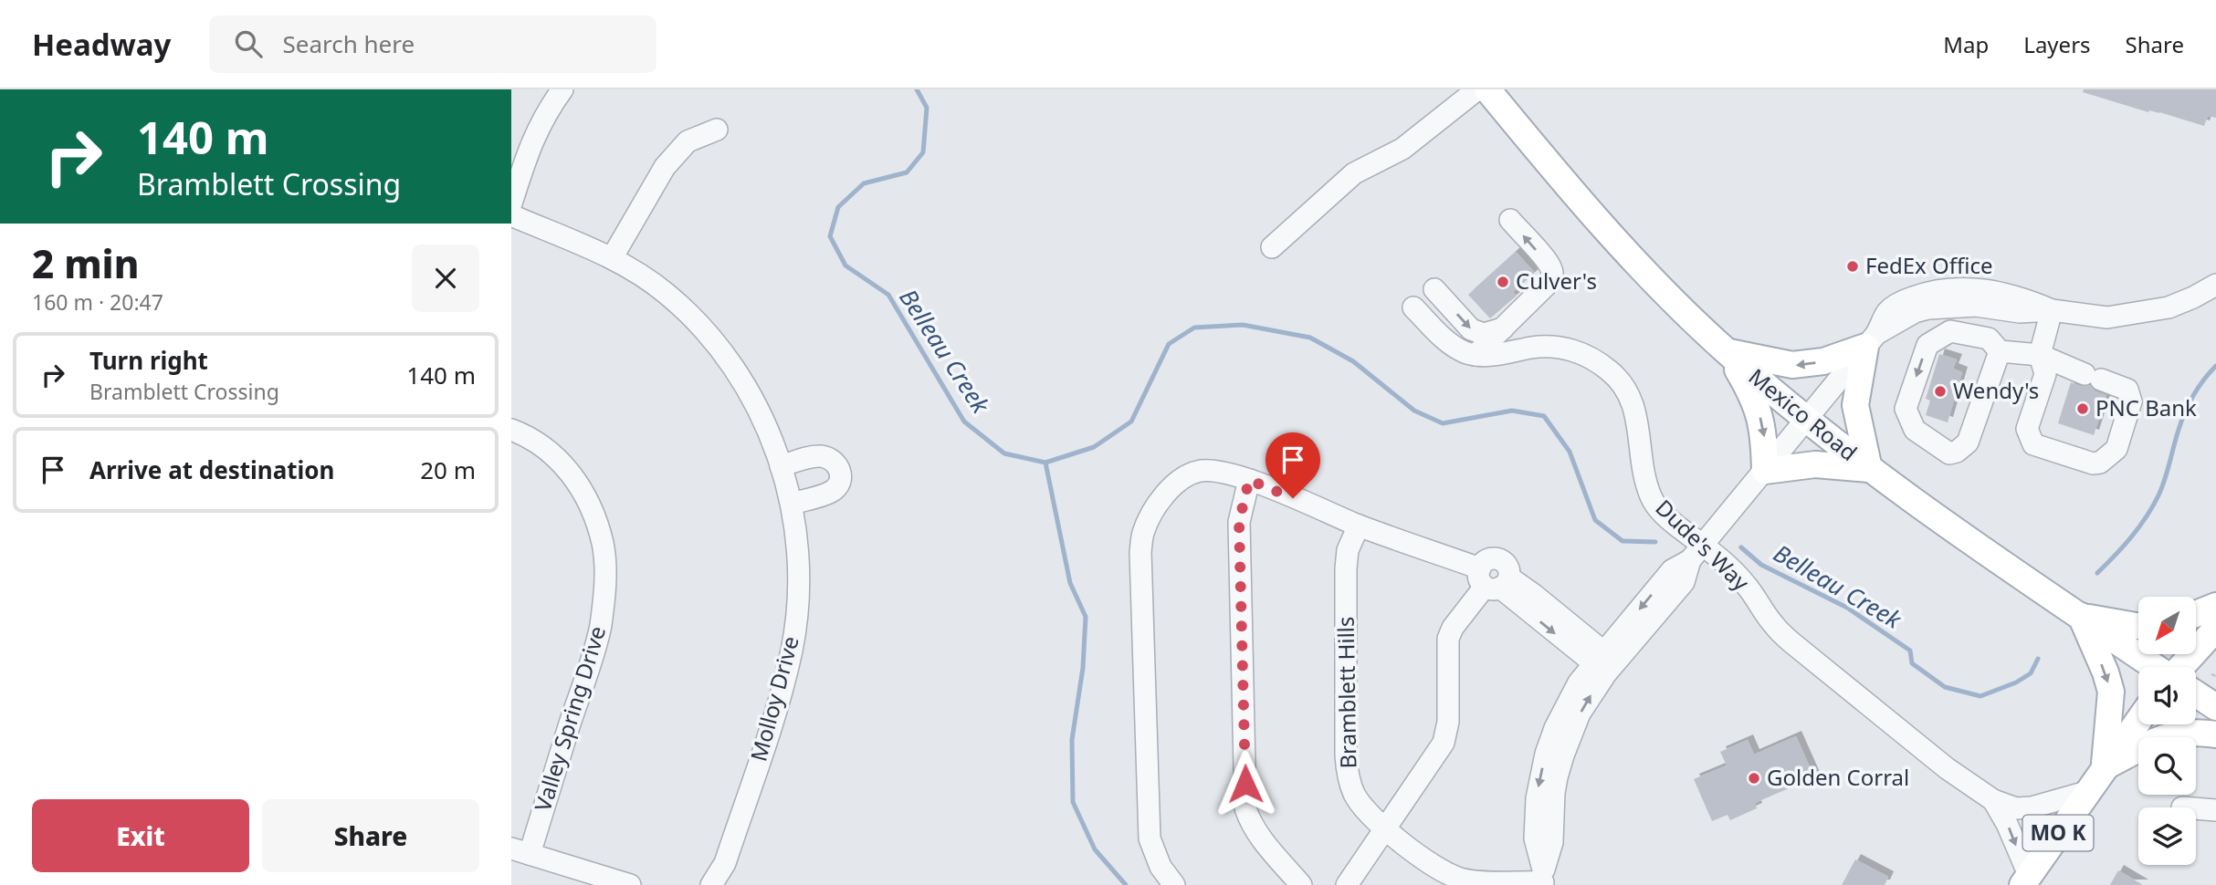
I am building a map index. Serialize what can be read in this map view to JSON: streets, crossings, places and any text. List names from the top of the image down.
{
  "streets": {
    "main road": ["Mexico Road", "MO K"],
    "street": [
      "Dude's Way",
      "Bramblett Hills",
      "Molloy Drive",
      "Valley Spring Drive"
    ]
  },
  "crossings": [
    ["Dude's Way", "MO K"]
  ],
  "water": ["Belleau Creek"],
  "places": [
    "FedEx Office",
    "Culver's",
    "Wendy's",
    "PNC Bank",
    "Golden Corral"
  ],
  "north": "bottom left",
  "page": {
    "header": "Headway",
    "search": "Search here",
    "nav": ["Map", "Layers", "Share"],
    "turn": ["140 m", "Bramblett Crossing"],
    "heading": ["2 min", "160 m · 20:47"],
    "list": [
      {
        "name": "Turn right",
        "note": "Bramblett Crossing",
        "value": "140 m"
      },
      {
        "name": "Arrive at destination",
        "value": "20 m"
      }
    ],
    "buttons": ["Exit", "Share"]
  }
}
